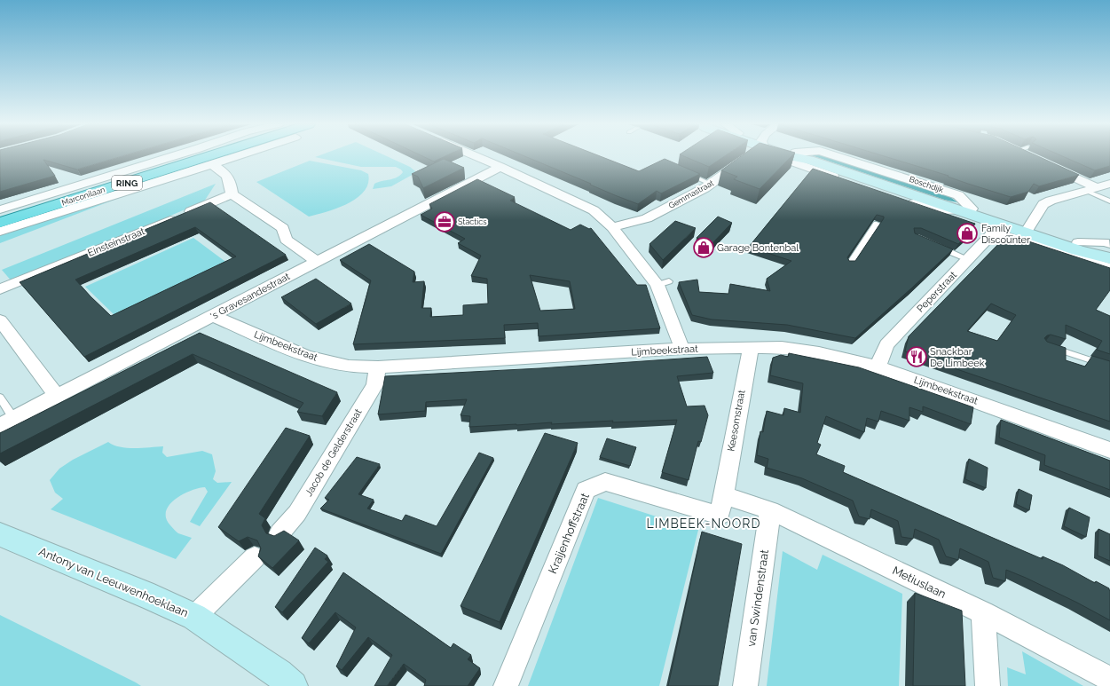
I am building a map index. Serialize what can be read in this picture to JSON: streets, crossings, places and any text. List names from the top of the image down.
{
  "streets": {
    "main road": [
      "RING",
      "Boschdijk",
      "Marconilaan",
      "Antony van Leeuwenhoeklaan"
    ],
    "street": [
      "Gemmastraat",
      "Einsteinstraat",
      "Peperstraat",
      "'s Gravesandestraat",
      "Lijmbeekstraat",
      "Keesomstraat",
      "Jacob de Gelderstraat",
      "Kraijenhoffstraat",
      "Metiuslaan",
      "van Swindenstraat"
    ]
  },
  "crossings": [
    ["Boschdijk", "Peperstraat"],
    ["Peperstraat", "Lijmbeekstraat"],
    ["'s Gravesandestraat", "Lijmbeekstraat"],
    ["Lijmbeekstraat", "Keesomstraat"],
    ["Lijmbeekstraat", "Jacob de Gelderstraat"],
    ["Keesomstraat", "Kraijenhoffstraat"],
    ["Keesomstraat", "Metiuslaan"],
    ["Kraijenhoffstraat", "Metiuslaan"],
    ["Metiuslaan", "van Swindenstraat"]
  ],
  "districts": ["LIMBEEK-NOORD"],
  "places": {
    "office": ["Stactics"],
    "shop": ["Family Discounter", "Garage Bontenbal"],
    "restaurant": ["Snackbar De Limbeek"]
  }
}
